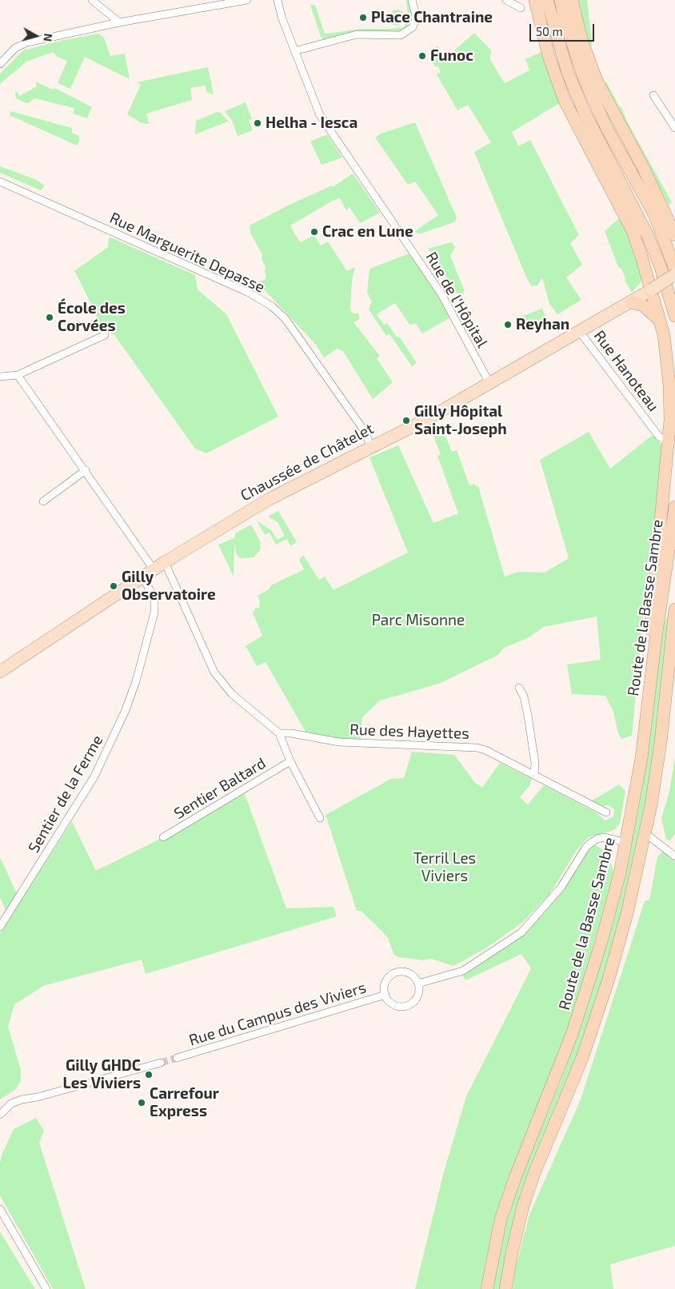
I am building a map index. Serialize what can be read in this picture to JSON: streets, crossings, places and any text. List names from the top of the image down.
{
  "streets": {
    "highway": ["Route de la Basse Sambre"],
    "main road": ["Chaussée de Châtelet"],
    "street": [
      "Rue Marguerite Depasse",
      "Rue de l'Hôpital",
      "Rue Hanoteau",
      "Rue des Hayettes",
      "Sentier Baltard",
      "Sentier de la Ferme",
      "Rue du Campus des Viviers"
    ]
  },
  "crossings": [
    ["Rue Marguerite Depasse", "Chaussée de Châtelet"],
    ["Rue de l'Hôpital", "Chaussée de Châtelet"],
    ["Rue Hanoteau", "Chaussée de Châtelet"],
    ["Chaussée de Châtelet", "Sentier de la Ferme"]
  ],
  "parks": ["Parc Misonne", "Terril Les Viviers"],
  "places": [
    "Place Chantraine",
    "Funoc",
    "Helha - Iesca",
    "Crac en Lune",
    "École des Corvées",
    "Reyhan",
    "Gilly Hôpital Saint-Joseph",
    "Gilly Observatoire",
    "Gilly GHDC Les Viviers",
    "Carrefour Express"
  ],
  "scale_bar": "50 m",
  "north": "right"
}
